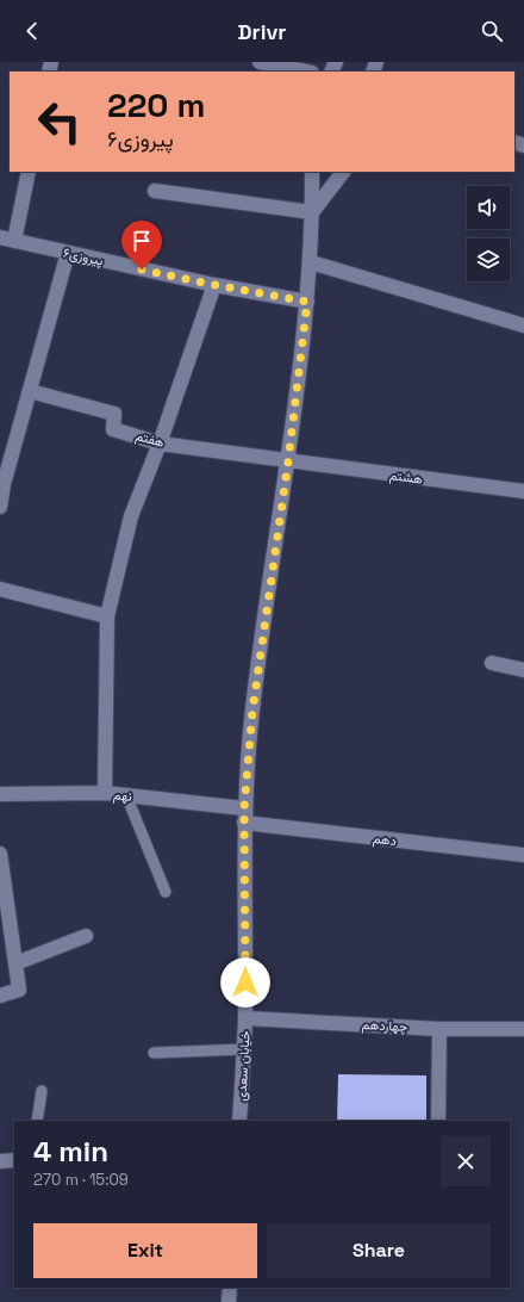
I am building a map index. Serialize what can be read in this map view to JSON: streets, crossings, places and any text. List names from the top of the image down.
{
  "streets": {
    "street": [
      "پیروزی۶",
      "هفتم",
      "هشتم",
      "نهم",
      "دهم",
      "چهاردهم",
      "خیابان سعدی"
    ]
  },
  "crossings": [
    ["پیروزی۶", "خیابان سعدی"],
    ["هفتم", "هشتم"],
    ["هفتم", "خیابان سعدی"],
    ["هشتم", "خیابان سعدی"],
    ["نهم", "خیابان سعدی"],
    ["دهم", "خیابان سعدی"],
    ["چهاردهم", "خیابان سعدی"]
  ],
  "page": {
    "header": "Drivr",
    "turn": ["220 m", "پیروزی۶"],
    "heading": ["4 min", "270 m · 15:09"],
    "buttons": ["Exit", "Share"]
  }
}
